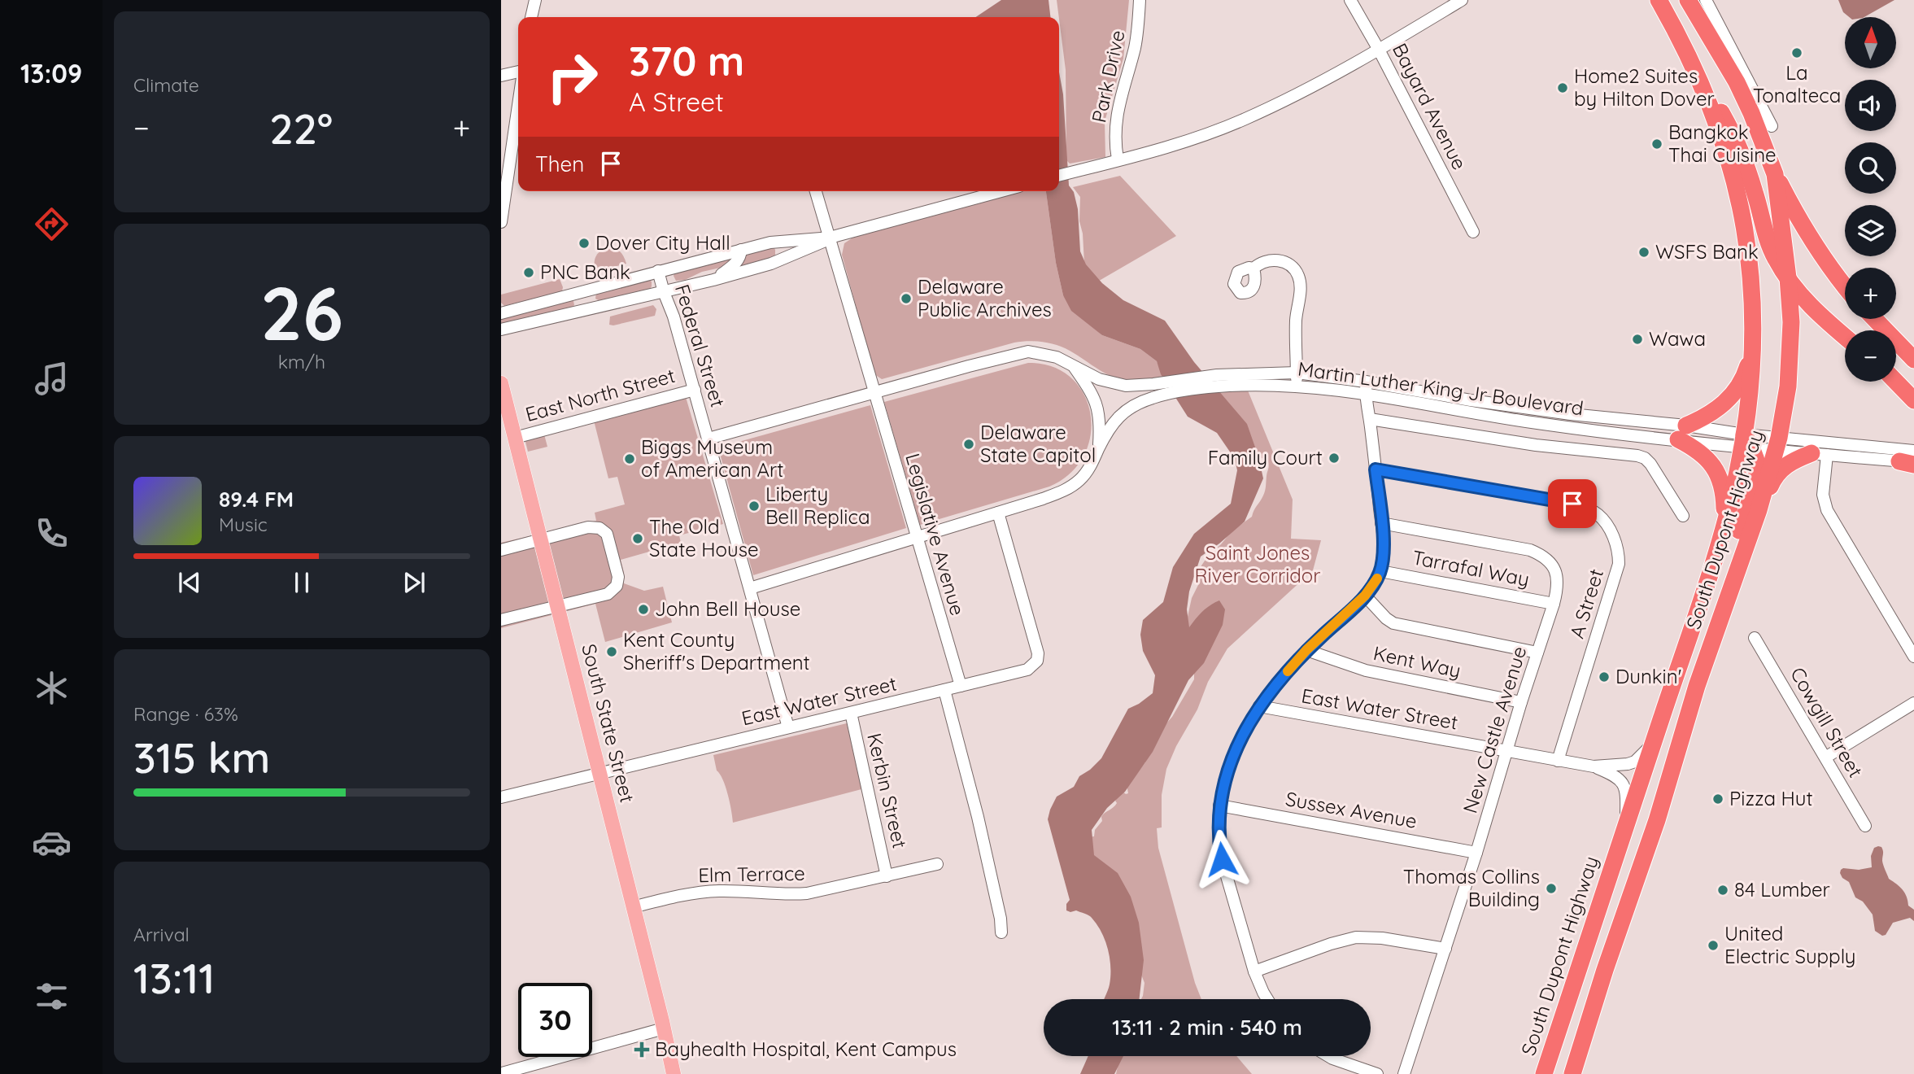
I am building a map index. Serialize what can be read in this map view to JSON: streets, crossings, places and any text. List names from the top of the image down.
{
  "streets": {
    "highway": ["South Dupont Highway"],
    "main road": ["South State Street"],
    "street": [
      "Park Drive",
      "Bayard Avenue",
      "Federal Street",
      "Martin Luther King Jr Boulevard",
      "East North Street",
      "Legislative Avenue",
      "Tarrafal Way",
      "A Street",
      "Kent Way",
      "East Water Street",
      "Cowgill Street",
      "New Castle Avenue",
      "Kerbin Street",
      "Sussex Avenue",
      "Elm Terrace"
    ]
  },
  "crossings": [
    ["Federal Street", "Martin Luther King Jr Boulevard"],
    ["Federal Street", "East North Street"],
    ["Federal Street", "East Water Street"],
    ["Martin Luther King Jr Boulevard", "South Dupont Highway"],
    ["Martin Luther King Jr Boulevard", "Legislative Avenue"],
    ["East North Street", "South State Street"],
    ["South Dupont Highway", "East Water Street"],
    ["Legislative Avenue", "East Water Street"],
    ["Tarrafal Way", "New Castle Avenue"],
    ["A Street", "East Water Street"],
    ["Kent Way", "New Castle Avenue"],
    ["East Water Street", "South State Street"],
    ["East Water Street", "New Castle Avenue"],
    ["East Water Street", "Kerbin Street"],
    ["South State Street", "Elm Terrace"],
    ["New Castle Avenue", "Sussex Avenue"],
    ["Kerbin Street", "Elm Terrace"]
  ],
  "parks": ["Saint Jones River Corridor"],
  "places": {
    "other": [
      "La Tonalteca",
      "Home2 Suites by Hilton Dover",
      "Bangkok Thai Cuisine",
      "Dover City Hall",
      "WSFS Bank",
      "PNC Bank",
      "Delaware Public Archives",
      "Wawa",
      "Delaware State Capitol",
      "Family Court",
      "Biggs Museum of American Art",
      "Liberty Bell Replica",
      "The Old State House",
      "John Bell House",
      "Kent County Sheriff's Department",
      "Dunkin'",
      "Pizza Hut",
      "Thomas Collins Building",
      "84 Lumber",
      "United Electric Supply"
    ],
    "health": ["Bayhealth Hospital, Kent Campus"]
  },
  "north": "top",
  "page": {
    "tabs": "13:09",
    "tile": [
      "Climate",
      ["26", "km/h"],
      ["Range · 63%", "315 km"],
      ["Arrival", "13:11"]
    ],
    "map_buttons": ["+", "−"],
    "turn": ["370 m", "A Street"],
    "heat": ["−", "22°", "+"],
    "then": "Then",
    "song": ["89.4 FM", "Music"],
    "limit": "30",
    "trip": "13:11 · 2 min · 540 m"
  }
}
